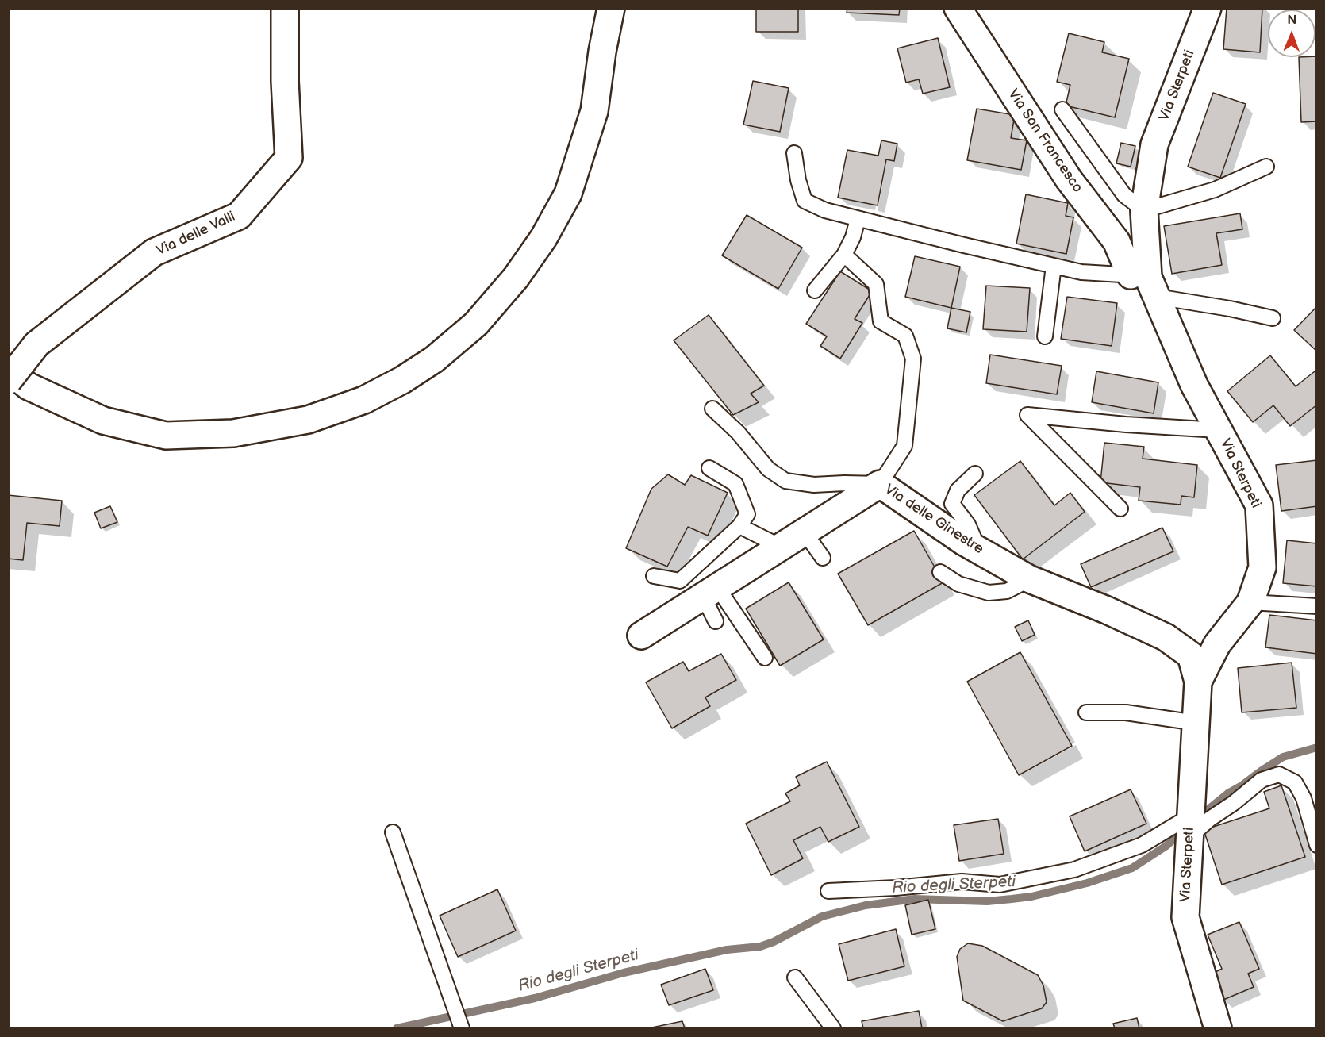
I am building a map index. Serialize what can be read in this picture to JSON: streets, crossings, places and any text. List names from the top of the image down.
{
  "streets": {
    "main road": [
      "Via Sterpeti",
      "Via San Francesco",
      "Via delle Valli",
      "Via delle Ginestre"
    ]
  },
  "crossings": [
    ["Via Sterpeti", "Via San Francesco"],
    ["Via Sterpeti", "Via delle Ginestre"]
  ],
  "water": ["Rio degli Sterpeti"],
  "north": "top"
}
